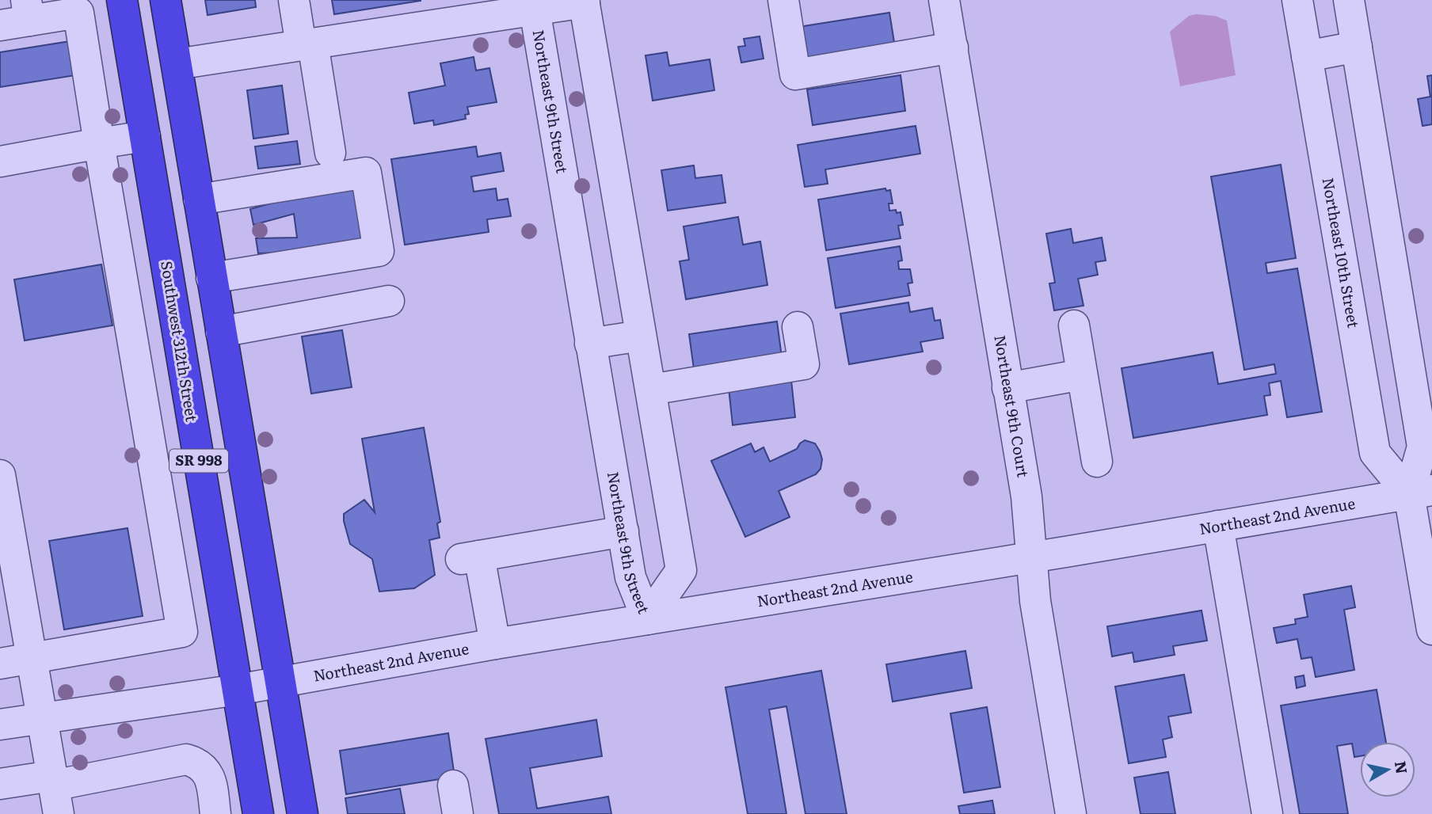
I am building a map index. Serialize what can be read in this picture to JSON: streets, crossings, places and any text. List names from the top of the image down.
{
  "streets": {
    "highway": ["Southwest 312th Street", "SR 998"],
    "street": [
      "Northeast 9th Street",
      "Northeast 10th Street",
      "Northeast 9th Court",
      "Northeast 2nd Avenue"
    ]
  },
  "crossings": [
    ["Northeast 9th Street", "Northeast 2nd Avenue"],
    ["Northeast 10th Street", "Northeast 2nd Avenue"],
    ["Southwest 312th Street", "Northeast 2nd Avenue"],
    ["Northeast 9th Court", "Northeast 2nd Avenue"],
    ["SR 998", "Northeast 2nd Avenue"]
  ],
  "north": "right"
}
